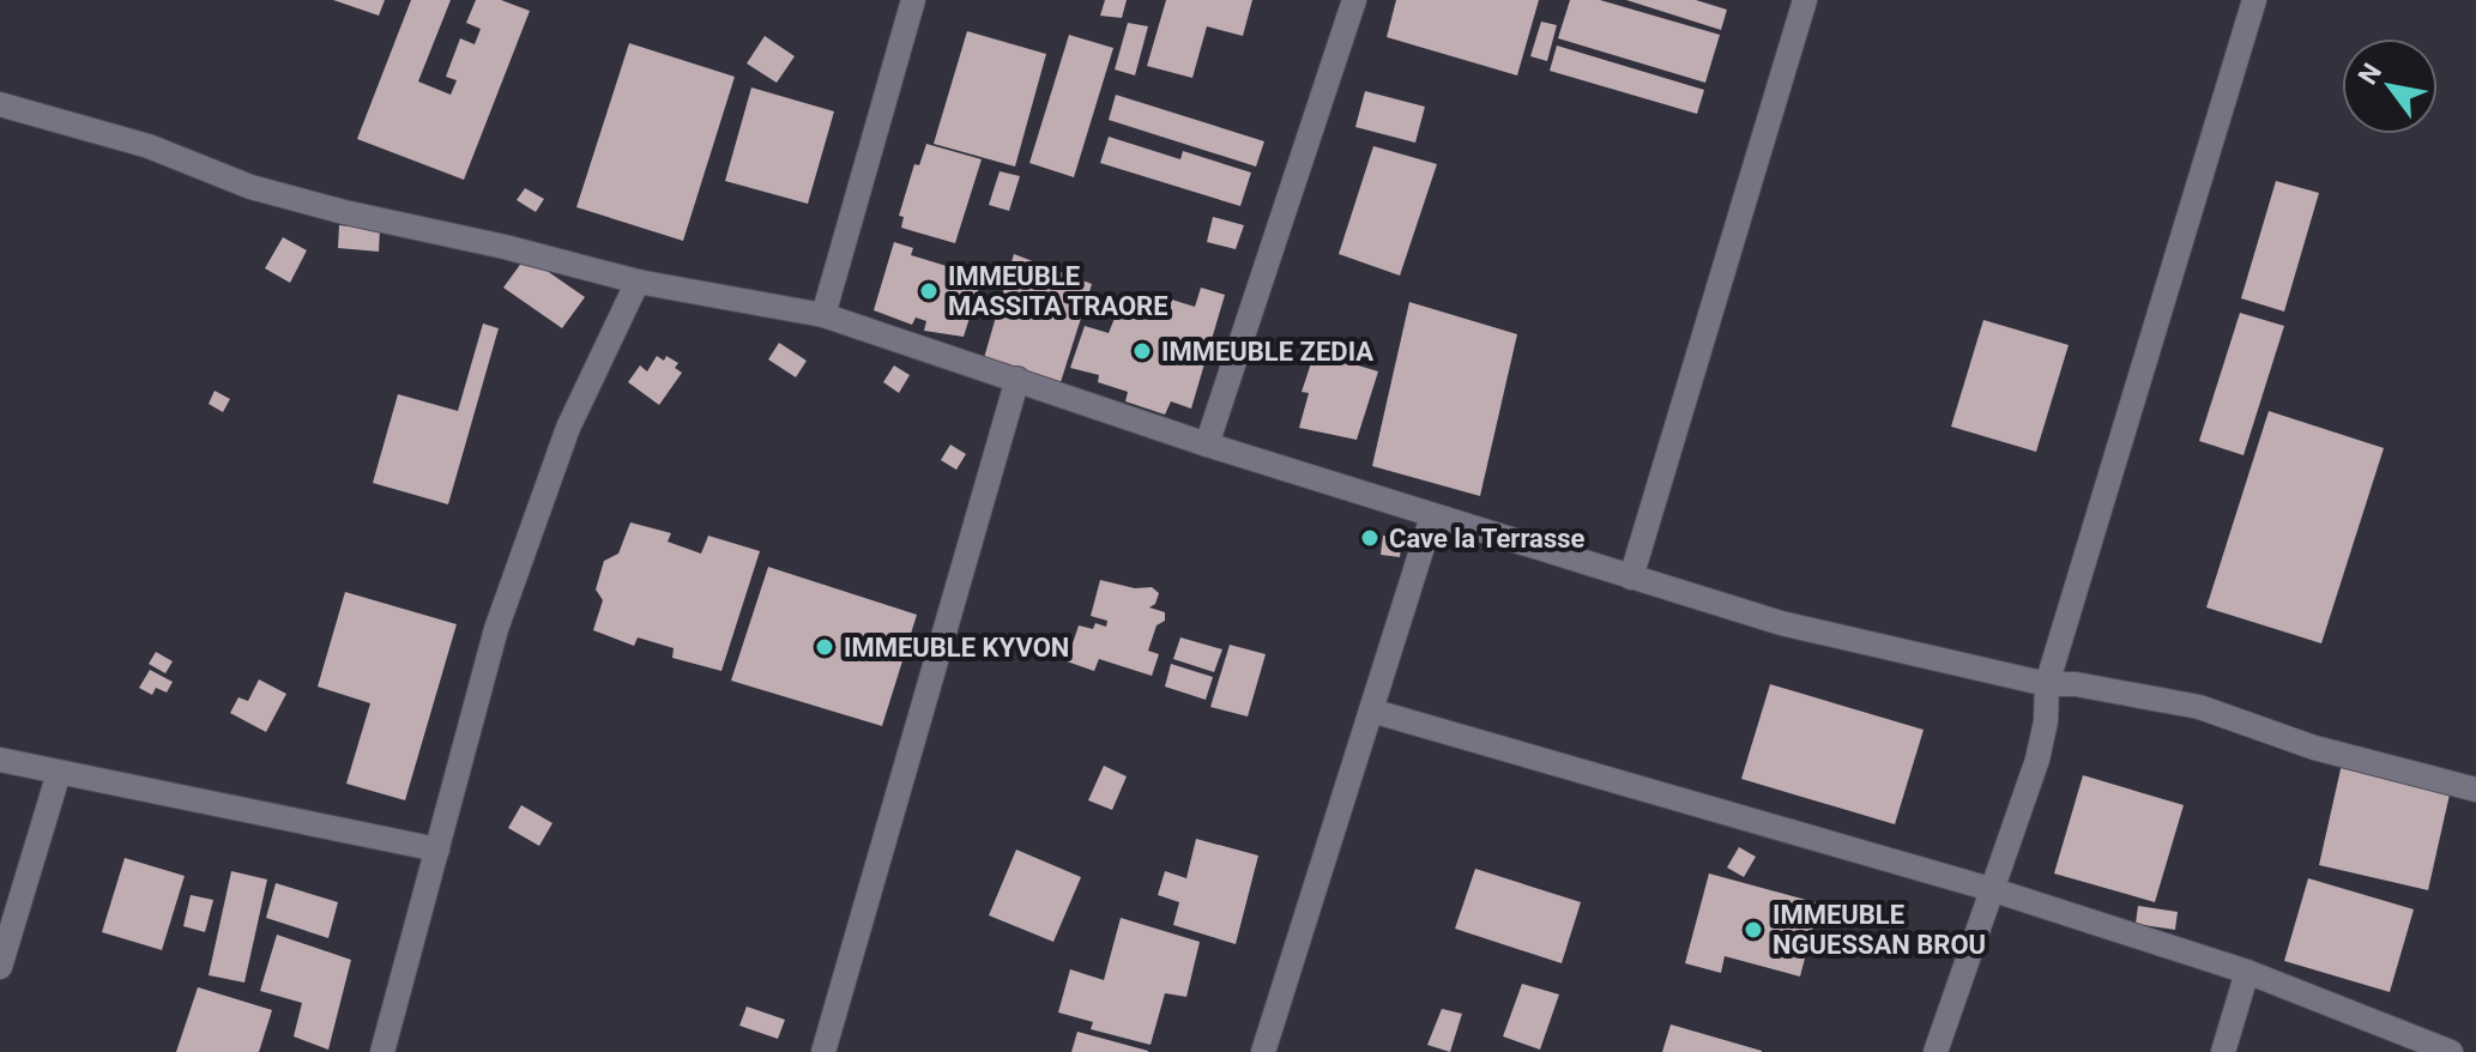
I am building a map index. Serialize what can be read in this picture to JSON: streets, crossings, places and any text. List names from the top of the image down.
{
  "places": [
    "IMMEUBLE MASSITA TRAORE",
    "IMMEUBLE ZEDIA",
    "Cave la Terrasse",
    "IMMEUBLE KYVON",
    "IMMEUBLE NGUESSAN BROU"
  ],
  "north": "top left"
}
